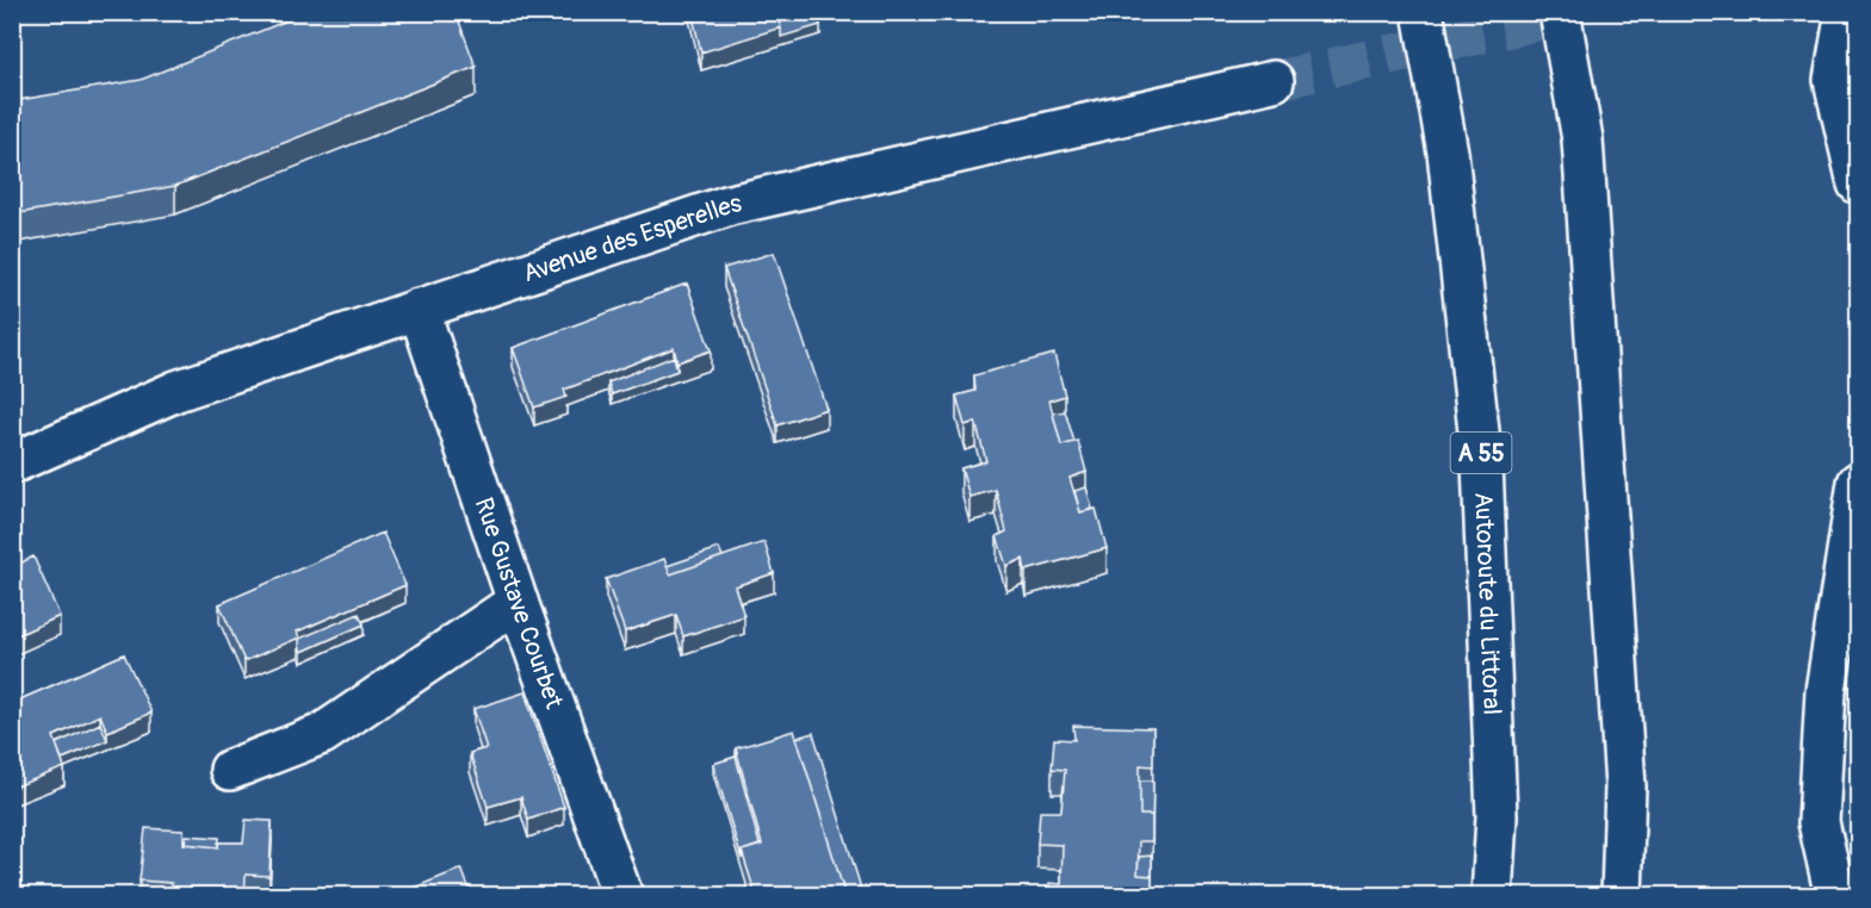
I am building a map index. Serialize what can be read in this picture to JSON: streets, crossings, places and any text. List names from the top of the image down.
{
  "streets": {
    "main road": [
      "Avenue des Esperelles",
      "A 55",
      "Autoroute du Littoral",
      "Rue Gustave Courbet"
    ]
  },
  "crossings": [
    ["Avenue des Esperelles", "Rue Gustave Courbet"]
  ]
}
